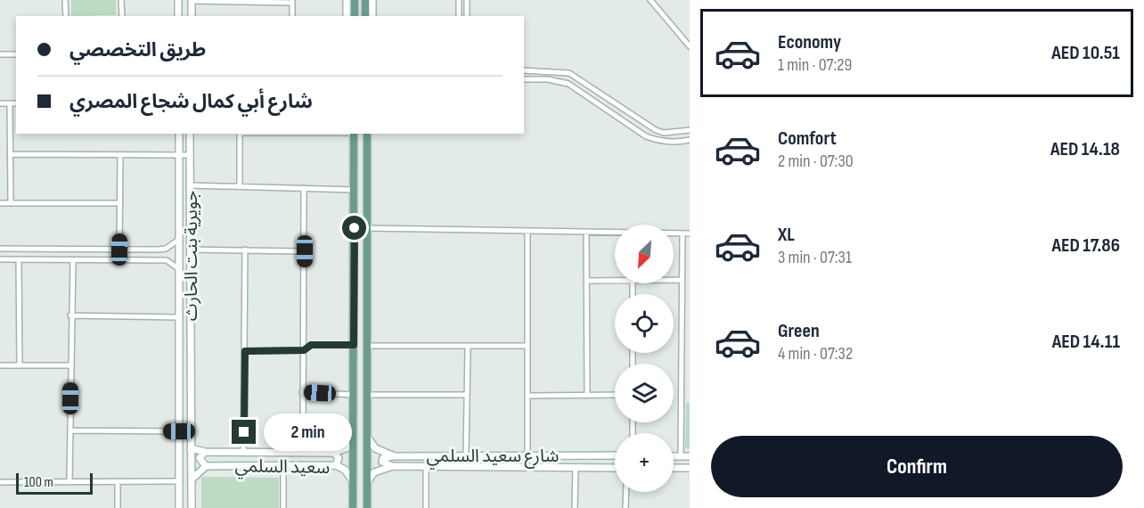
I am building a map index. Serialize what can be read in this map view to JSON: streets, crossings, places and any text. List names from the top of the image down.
{
  "streets": {
    "street": ["جويرية بنت الحارث", "شارع سعيد السلمي", "سعيد السلمي"]
  },
  "crossings": [
    ["جويرية بنت الحارث", "سعيد السلمي"]
  ],
  "scale_bar": "100 m",
  "north": "bottom left",
  "page": {
    "list": [
      {
        "name": "Economy",
        "note": "1 min · 07:29",
        "value": "AED 10.51"
      },
      {
        "name": "Comfort",
        "note": "2 min · 07:30",
        "value": "AED 14.18"
      },
      {
        "name": "XL",
        "note": "3 min · 07:31",
        "value": "AED 17.86"
      },
      {
        "name": "Green",
        "note": "4 min · 07:32",
        "value": "AED 14.11"
      }
    ],
    "banner": ["طريق التخصصي", "شارع أبي كمال شجاع المصري"],
    "map_buttons": "+",
    "bubble": "2 min",
    "buttons": "Confirm",
    "scale": "100 m"
  }
}
